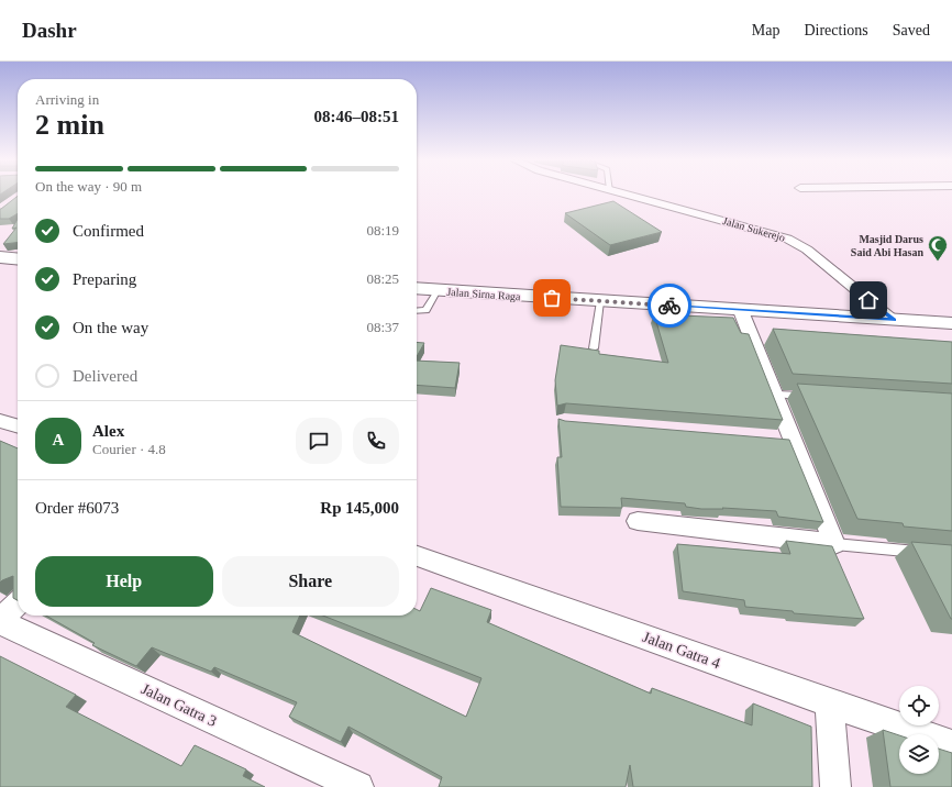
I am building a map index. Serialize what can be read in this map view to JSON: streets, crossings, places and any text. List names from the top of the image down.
{
  "streets": {
    "street": [
      "Jalan Sukerejo",
      "Jalan Sirna Raga",
      "Jalan Gatra 4",
      "Jalan Gatra 3"
    ]
  },
  "crossings": [
    ["Jalan Sukerejo", "Jalan Sirna Raga"]
  ],
  "places": {
    "mosque": ["Masjid Darus Said Abi Hasan"]
  },
  "page": {
    "header": "Dashr",
    "nav": ["Map", "Directions", "Saved"],
    "heading": ["2 min", "Arriving in", "08:46–08:51"],
    "panel": [
      "Alex",
      "Courier · 4.8",
      "Order #6073",
      "Rp 145,000"
    ],
    "bar": "On the way · 90 m",
    "list": [
      ["Confirmed", "08:19"],
      ["Preparing", "08:25"],
      ["On the way", "08:37"],
      "Delivered"
    ],
    "round": "A",
    "buttons": ["Help", "Share"]
  }
}
